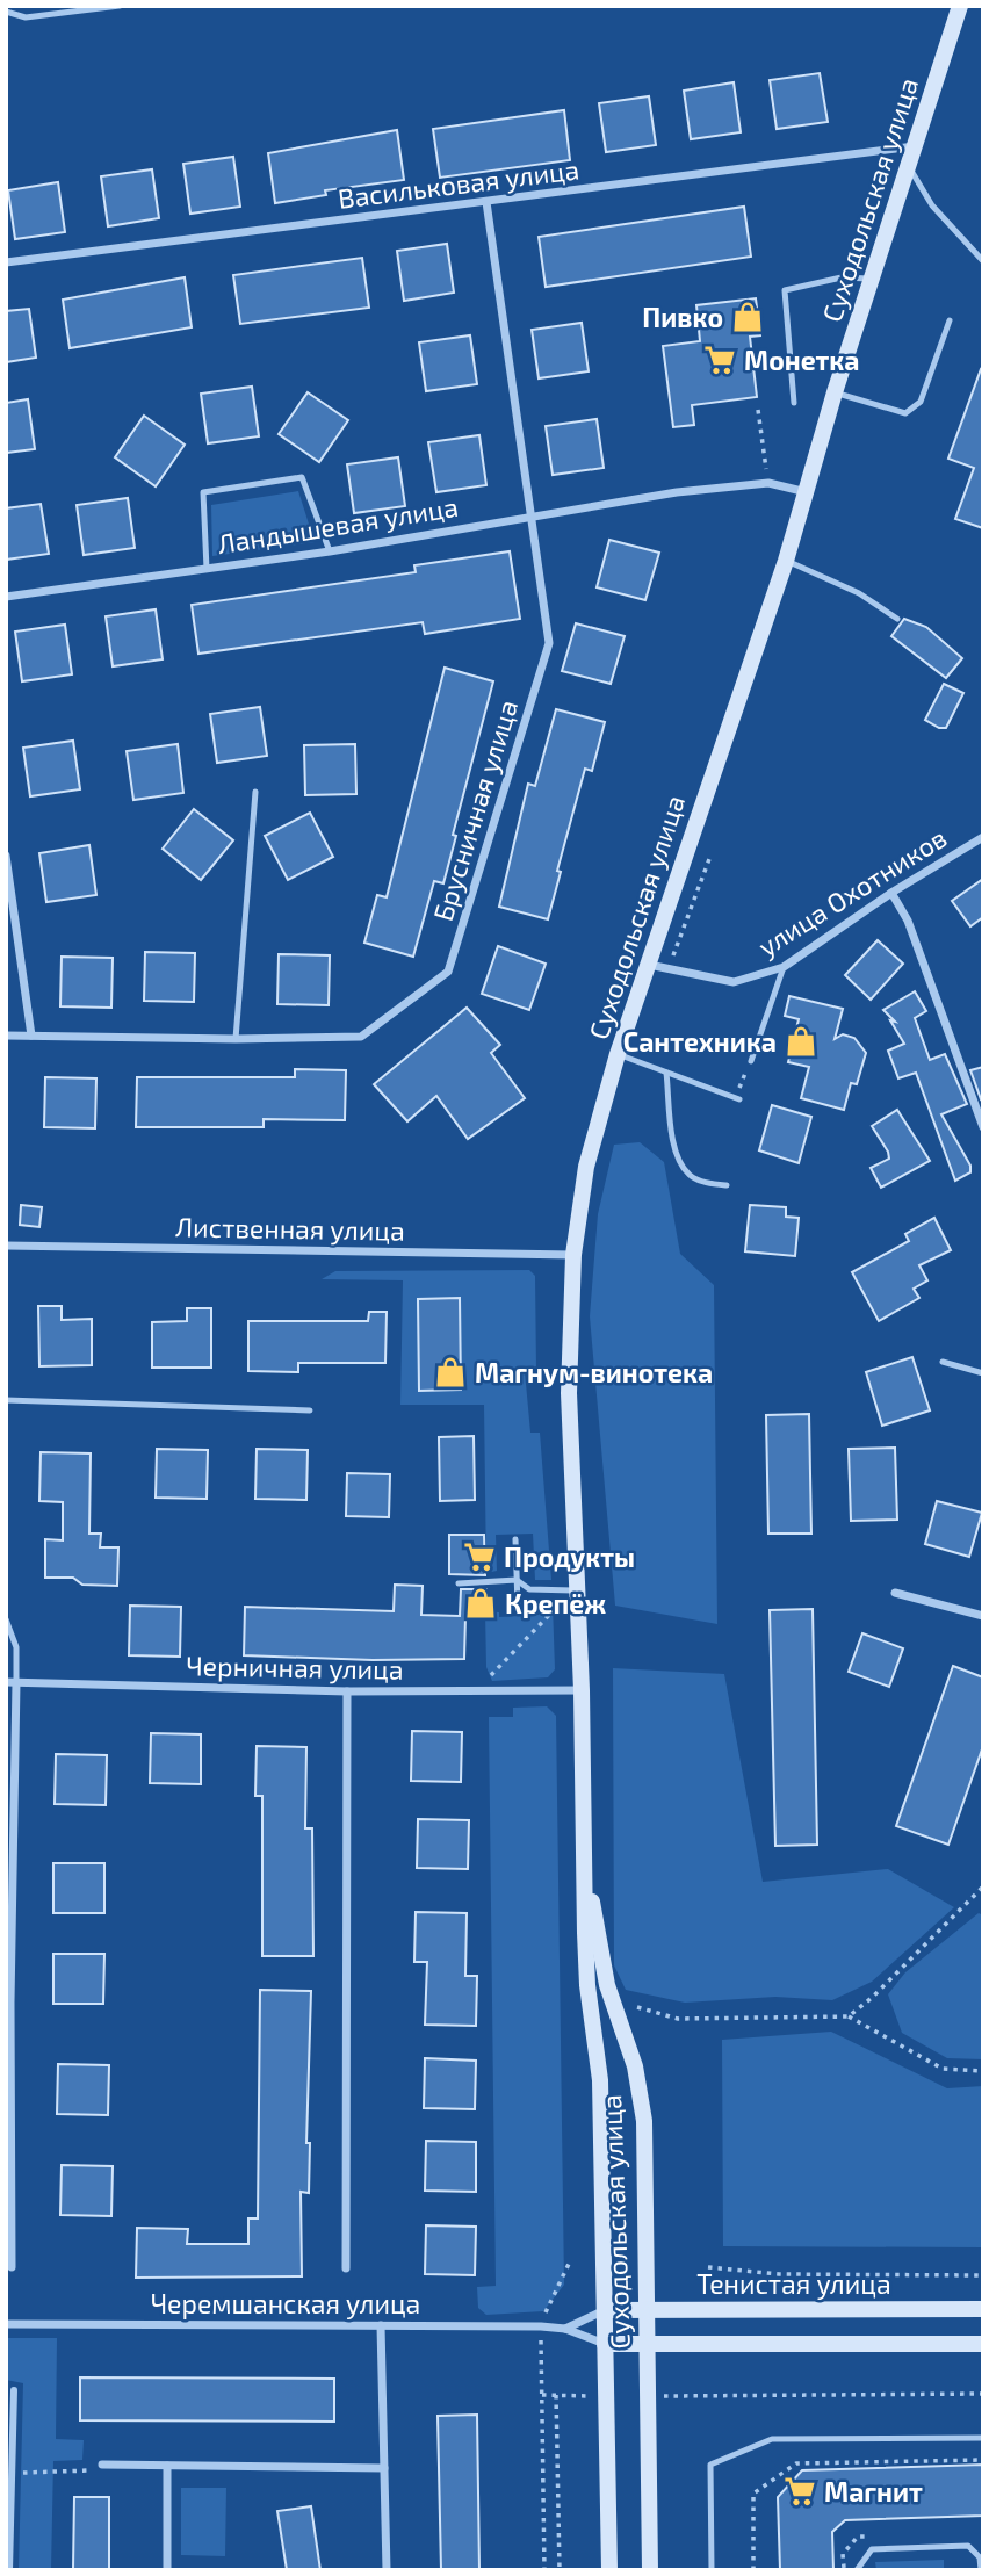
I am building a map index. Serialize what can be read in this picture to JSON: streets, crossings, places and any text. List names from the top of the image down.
{
  "streets": {
    "main road": ["Суходольская улица", "Тенистая улица"],
    "street": [
      "Васильковая улица",
      "Ландышевая улица",
      "Брусничная улица",
      "улица Охотников",
      "Лиственная улица",
      "Черничная улица",
      "Черемшанская улица"
    ]
  },
  "crossings": [
    ["Васильковая улица", "Суходольская улица"],
    ["Васильковая улица", "Брусничная улица"],
    ["Суходольская улица", "Ландышевая улица"],
    ["Суходольская улица", "улица Охотников"],
    ["Суходольская улица", "Лиственная улица"],
    ["Суходольская улица", "Черничная улица"],
    ["Суходольская улица", "Тенистая улица"],
    ["Суходольская улица", "Черемшанская улица"],
    ["Ландышевая улица", "Брусничная улица"]
  ],
  "places": {
    "shop": [
      "Пивко",
      "Сантехника",
      "Магнум-винотека",
      "Крепёж"
    ],
    "supermarket": ["Монетка", "Продукты", "Магнит"]
  }
}
